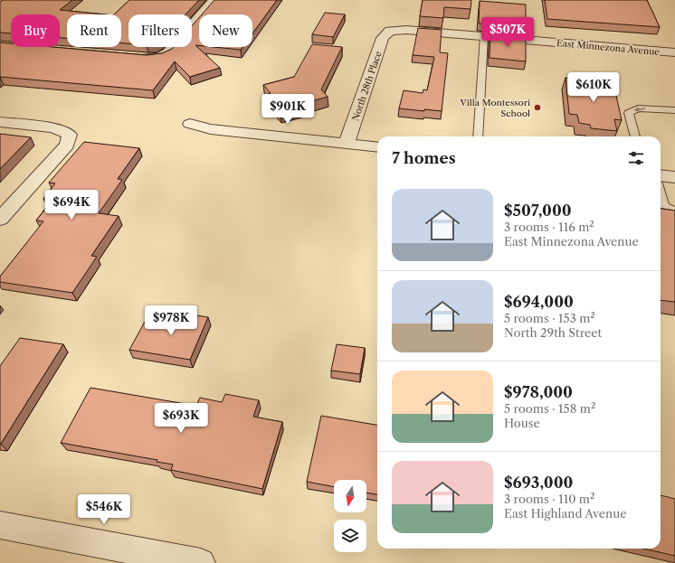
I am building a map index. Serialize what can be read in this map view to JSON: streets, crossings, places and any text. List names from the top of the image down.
{
  "streets": {
    "street": ["East Minnezona Avenue", "North 28th Place"]
  },
  "crossings": [
    ["East Minnezona Avenue", "North 28th Place"]
  ],
  "places": ["Villa Montessori School"],
  "north": "bottom",
  "page": {
    "chip": [
      "Buy",
      "Rent",
      "Filters",
      "New"
    ],
    "price": [
      "$507K",
      "$610K",
      "$901K",
      "$694K",
      "$978K",
      "$693K",
      "$546K"
    ],
    "heading": "7 homes",
    "list": [
      {
        "name": "$507,000",
        "note": "3 rooms · 116 m² · East Minnezona Avenue"
      },
      {
        "name": "$694,000",
        "note": "5 rooms · 153 m² · North 29th Street"
      },
      {
        "name": "$978,000",
        "note": "5 rooms · 158 m² · House"
      },
      {
        "name": "$693,000",
        "note": "3 rooms · 110 m² · East Highland Avenue"
      }
    ]
  }
}
